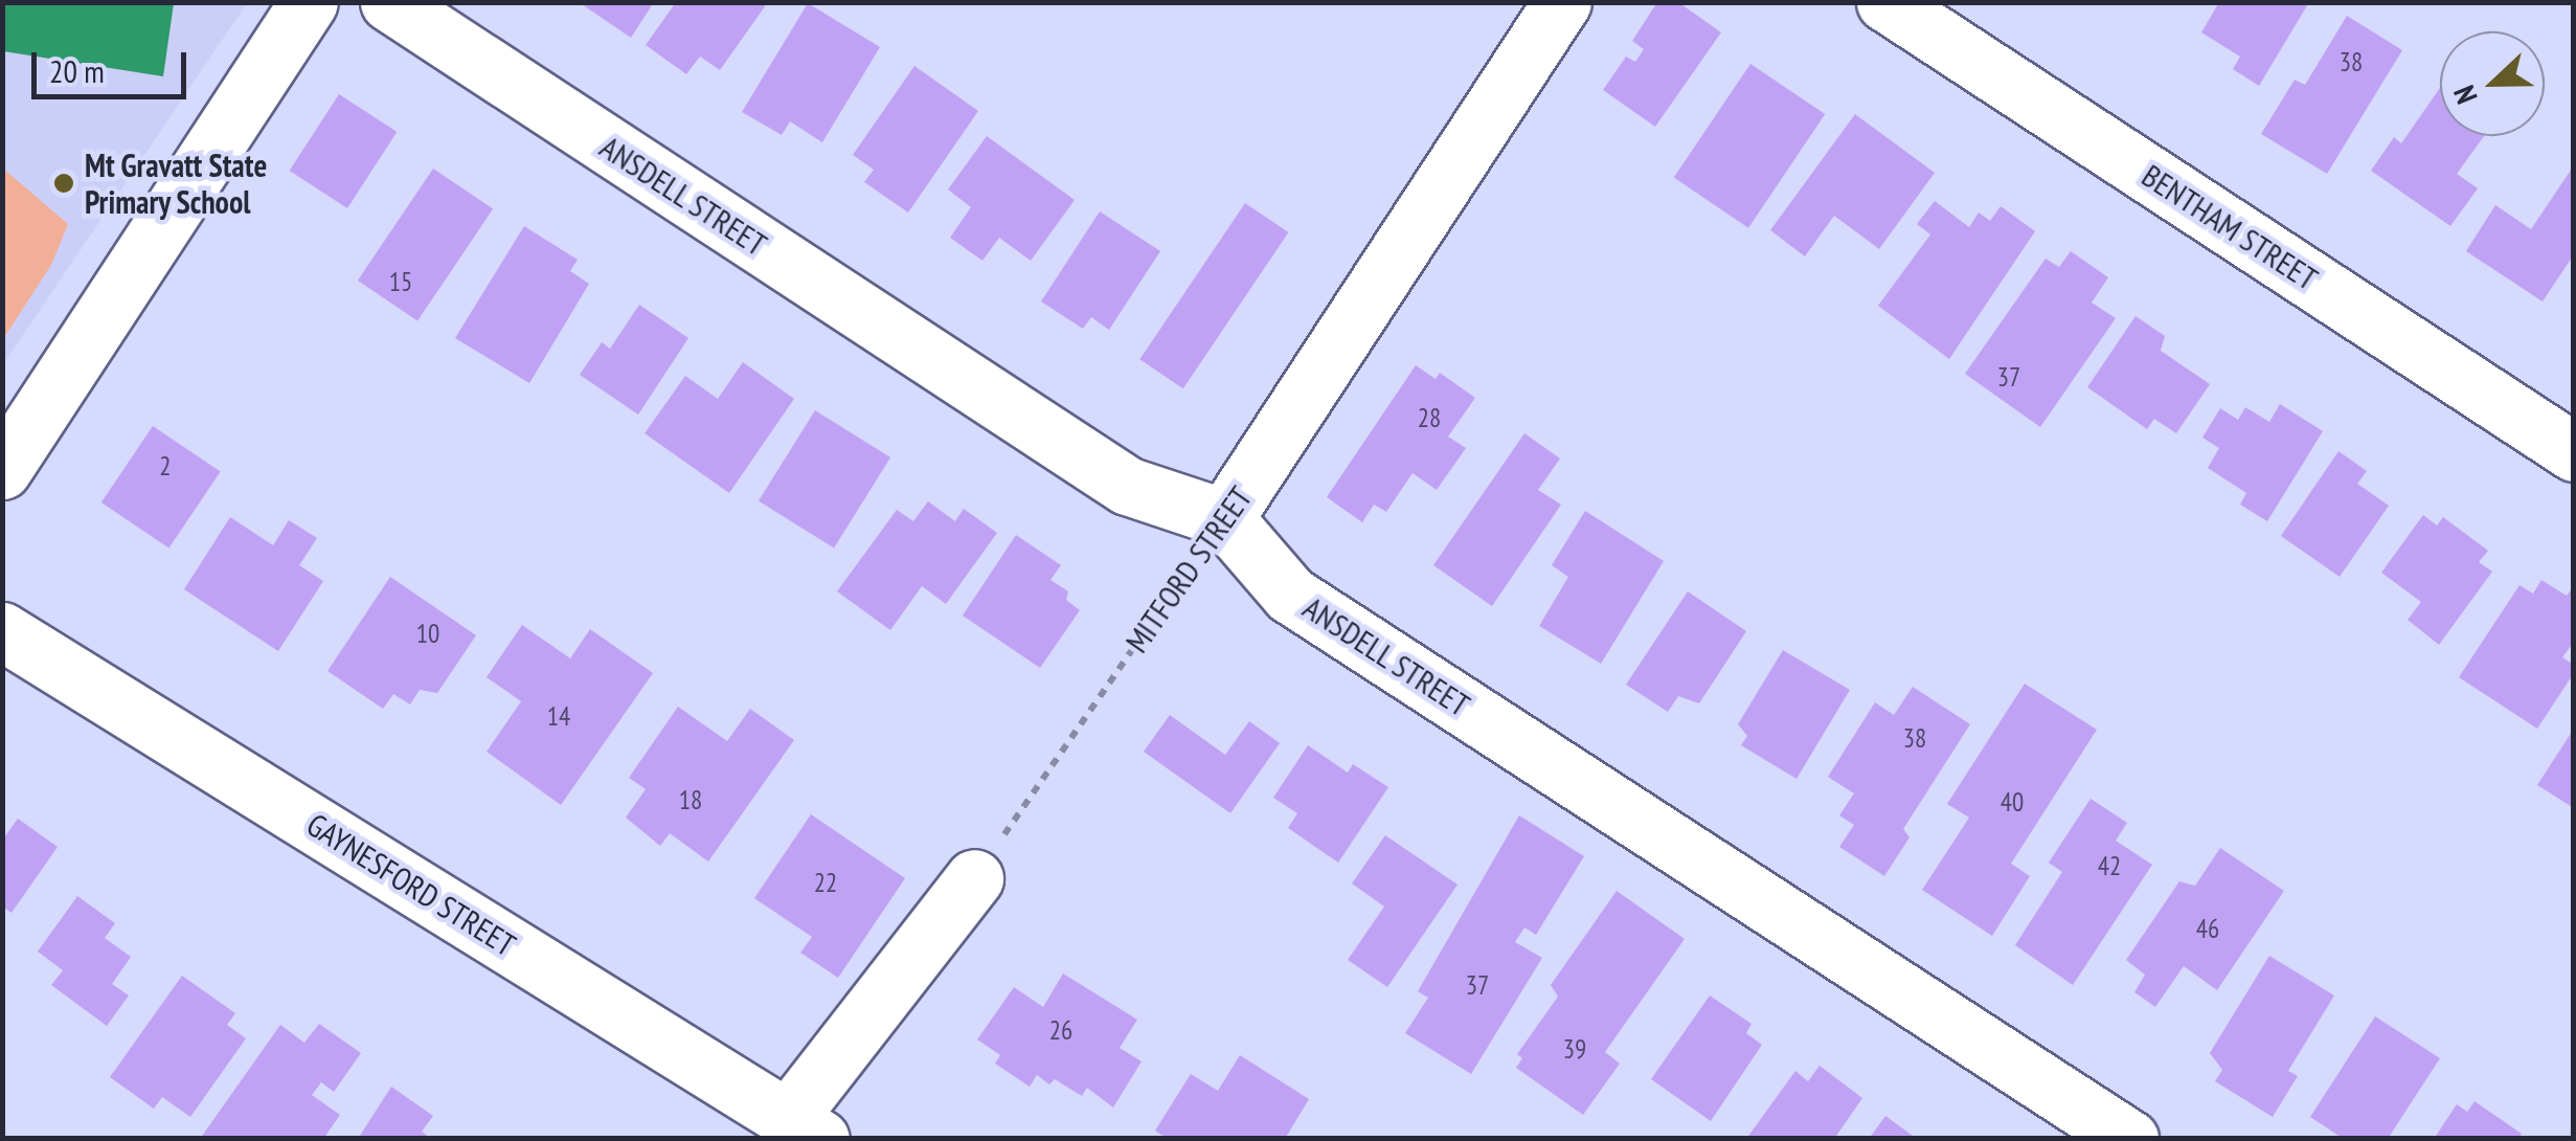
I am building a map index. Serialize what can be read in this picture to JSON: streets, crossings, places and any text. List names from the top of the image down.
{
  "streets": {
    "street": [
      "ANSDELL STREET",
      "BENTHAM STREET",
      "MITFORD STREET",
      "GAYNESFORD STREET"
    ]
  },
  "crossings": [
    ["ANSDELL STREET", "MITFORD STREET"]
  ],
  "places": ["Mt Gravatt State Primary School"],
  "house_numbers": [
    "38",
    "15",
    "37",
    "28",
    "2",
    "10",
    "14",
    "38",
    "18",
    "40",
    "42",
    "22",
    "46",
    "37",
    "26",
    "39"
  ],
  "scale_bar": "20 m",
  "north": "left"
}
